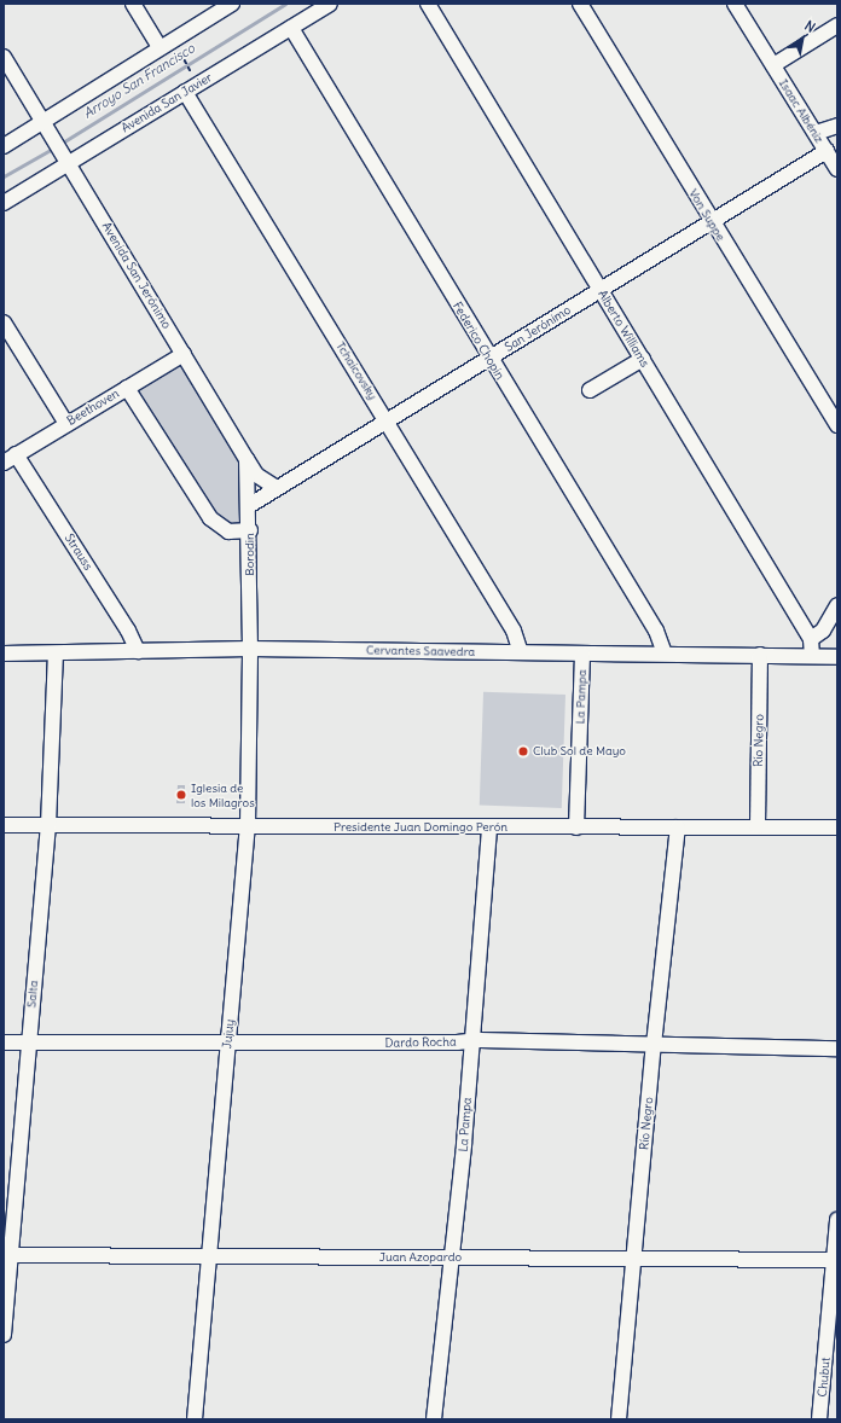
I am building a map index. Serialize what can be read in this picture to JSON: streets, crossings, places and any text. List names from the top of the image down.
{
  "streets": {
    "street": [
      "Avenida San Javier",
      "Isaac Albéniz",
      "Von Suppe",
      "Avenida San Jerónimo",
      "San Jerónimo",
      "Alberto Williams",
      "Federico Chopin",
      "Tchaicovsky",
      "Beethoven",
      "Strauss",
      "Borodin",
      "Cervantes Saavedra",
      "La Pampa",
      "Río Negro",
      "Presidente Juan Domingo Perón",
      "Salta",
      "Jujuy",
      "Dardo Rocha",
      "Juan Azopardo",
      "Chubut"
    ]
  },
  "crossings": [
    ["Avenida San Javier", "Avenida San Jerónimo"],
    ["Avenida San Javier", "Federico Chopin"],
    ["Avenida San Javier", "Tchaicovsky"],
    ["Isaac Albéniz", "San Jerónimo"],
    ["Von Suppe", "San Jerónimo"],
    ["Avenida San Jerónimo", "San Jerónimo"],
    ["Avenida San Jerónimo", "Beethoven"],
    ["Avenida San Jerónimo", "Borodin"],
    ["San Jerónimo", "Alberto Williams"],
    ["San Jerónimo", "Federico Chopin"],
    ["San Jerónimo", "Tchaicovsky"],
    ["San Jerónimo", "Borodin"],
    ["Alberto Williams", "Cervantes Saavedra"],
    ["Federico Chopin", "Cervantes Saavedra"],
    ["Tchaicovsky", "Cervantes Saavedra"],
    ["Beethoven", "Strauss"],
    ["Strauss", "Cervantes Saavedra"],
    ["Borodin", "Cervantes Saavedra"],
    ["Borodin", "Jujuy"],
    ["Cervantes Saavedra", "La Pampa"],
    ["Cervantes Saavedra", "Río Negro"],
    ["Cervantes Saavedra", "Salta"],
    ["Cervantes Saavedra", "Jujuy"],
    ["La Pampa", "Presidente Juan Domingo Perón"],
    ["La Pampa", "Dardo Rocha"],
    ["La Pampa", "Juan Azopardo"],
    ["Río Negro", "Presidente Juan Domingo Perón"],
    ["Río Negro", "Dardo Rocha"],
    ["Río Negro", "Juan Azopardo"],
    ["Presidente Juan Domingo Perón", "Salta"],
    ["Presidente Juan Domingo Perón", "Jujuy"],
    ["Salta", "Dardo Rocha"],
    ["Salta", "Juan Azopardo"],
    ["Jujuy", "Dardo Rocha"],
    ["Jujuy", "Juan Azopardo"],
    ["Juan Azopardo", "Chubut"]
  ],
  "water": ["Arroyo San Francisco"],
  "places": ["Club Sol de Mayo", "Iglesia de los Milagros"],
  "north": "top right"
}
